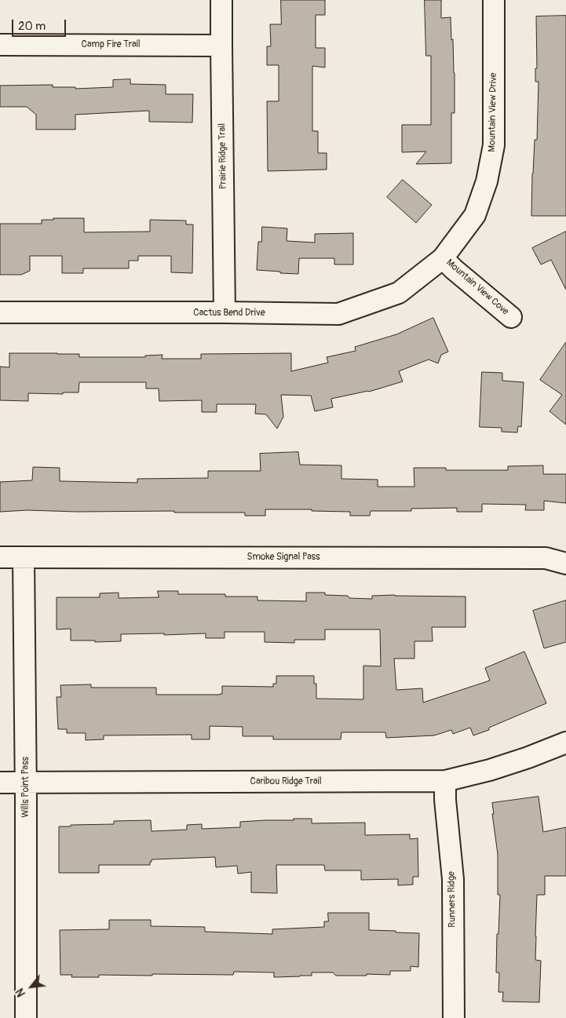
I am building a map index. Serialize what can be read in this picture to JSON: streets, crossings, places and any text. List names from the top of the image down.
{
  "streets": {
    "street": [
      "Camp Fire Trail",
      "Mountain View Drive",
      "Prairie Ridge Trail",
      "Mountain View Cove",
      "Cactus Bend Drive",
      "Smoke Signal Pass",
      "Caribou Ridge Trail",
      "Wills Point Pass",
      "Runners Ridge"
    ]
  },
  "crossings": [
    ["Camp Fire Trail", "Prairie Ridge Trail"],
    ["Mountain View Drive", "Mountain View Cove"],
    ["Mountain View Drive", "Cactus Bend Drive"],
    ["Prairie Ridge Trail", "Cactus Bend Drive"],
    ["Mountain View Cove", "Cactus Bend Drive"],
    ["Smoke Signal Pass", "Wills Point Pass"],
    ["Caribou Ridge Trail", "Wills Point Pass"],
    ["Caribou Ridge Trail", "Runners Ridge"]
  ],
  "scale_bar": "20 m",
  "north": "bottom left"
}
